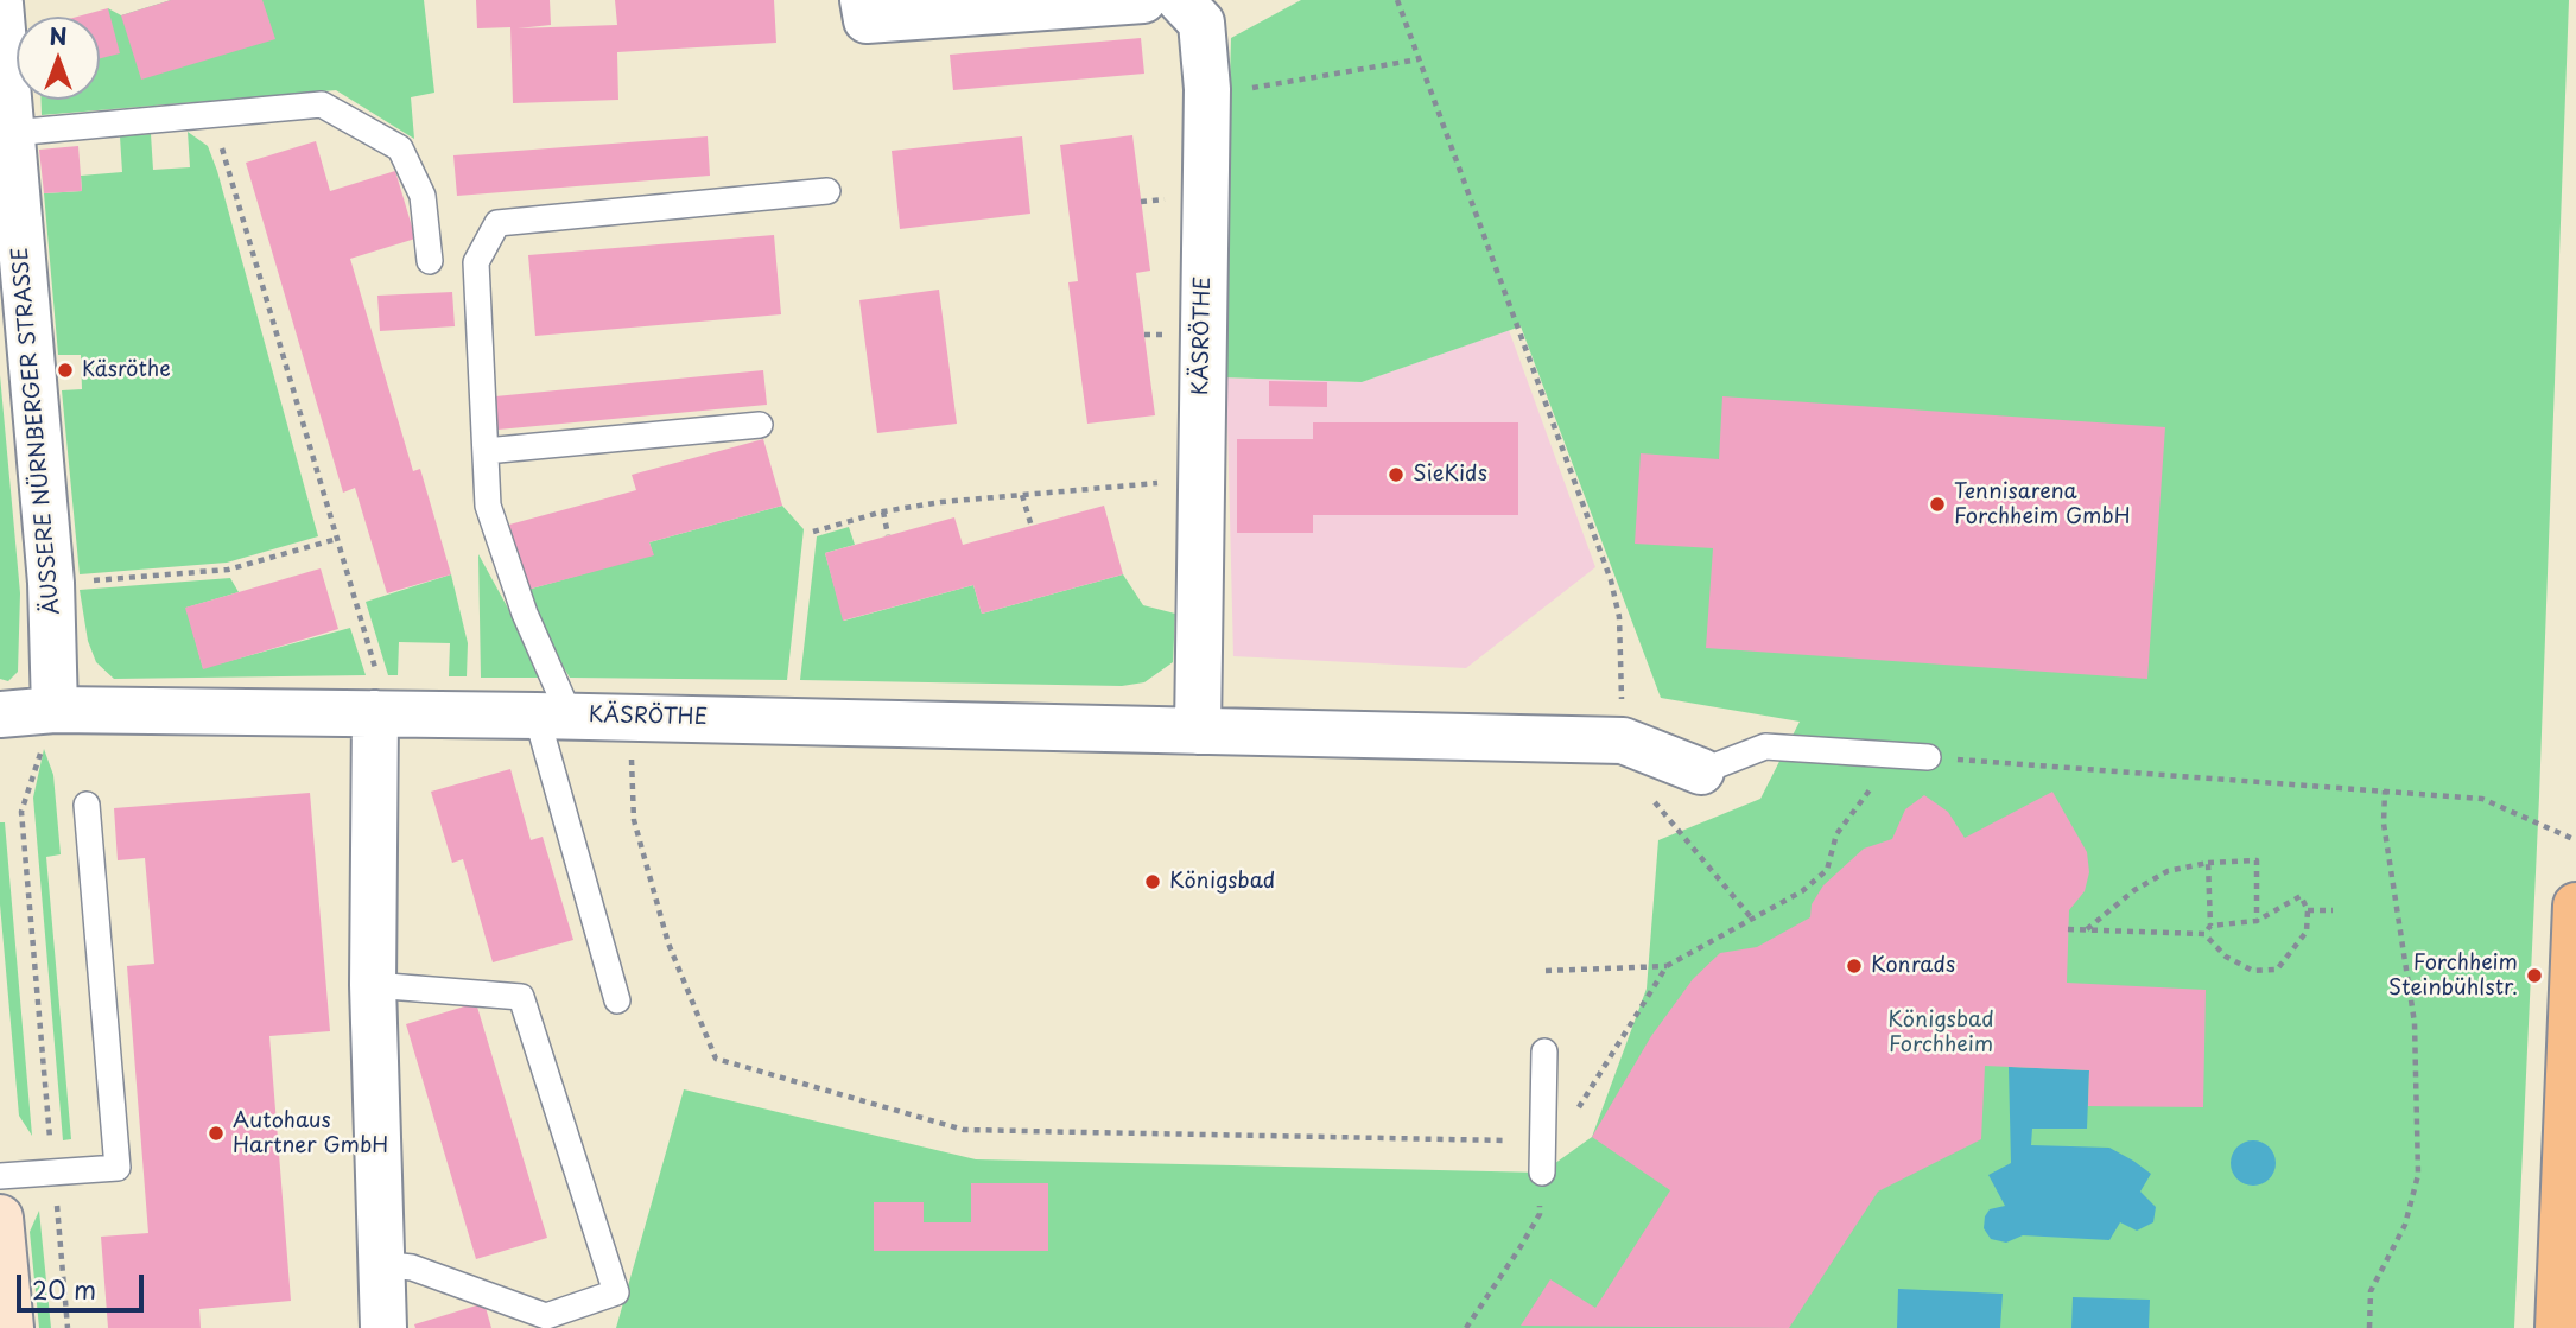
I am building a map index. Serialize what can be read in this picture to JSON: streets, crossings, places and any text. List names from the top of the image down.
{
  "streets": {
    "street": ["KÄSRÖTHE", "ÄUSSERE NÜRNBERGER STRASSE"]
  },
  "crossings": [
    ["KÄSRÖTHE", "ÄUSSERE NÜRNBERGER STRASSE"]
  ],
  "parks": ["Königsbad Forchheim"],
  "places": [
    "Käsröthe",
    "SieKids",
    "Tennisarena Forchheim GmbH",
    "Königsbad",
    "Konrads",
    "Forchheim Steinbühlstr.",
    "Autohaus Hartner GmbH"
  ],
  "scale_bar": "20 m",
  "north": "top"
}
